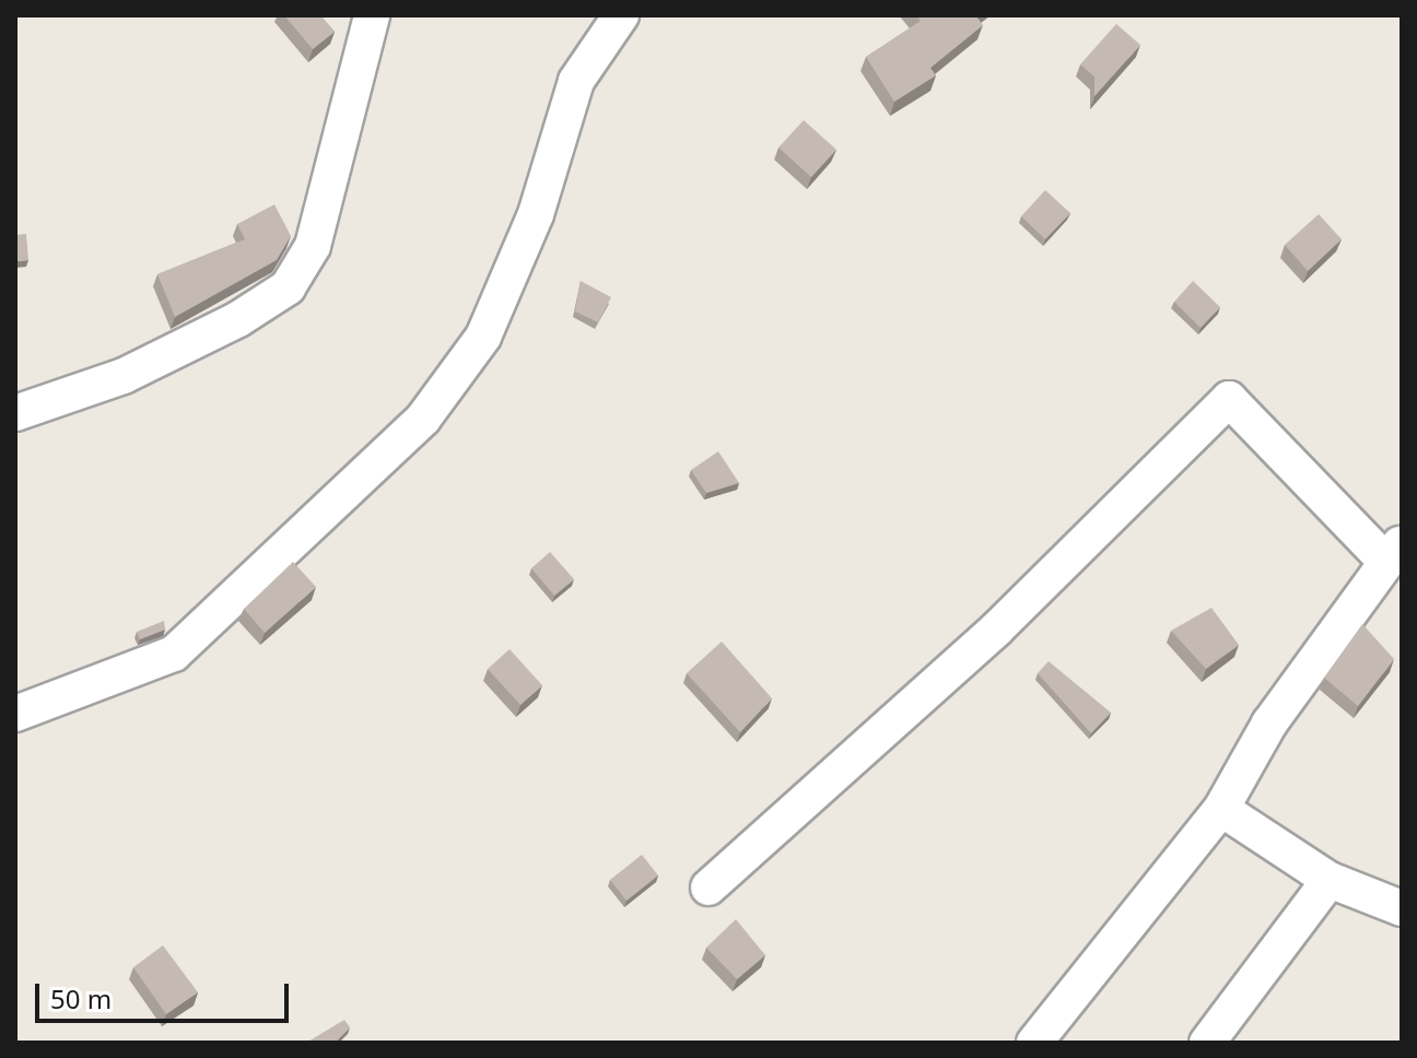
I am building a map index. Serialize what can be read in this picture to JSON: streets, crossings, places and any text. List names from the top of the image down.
{
  "scale_bar": "50 m"
}
